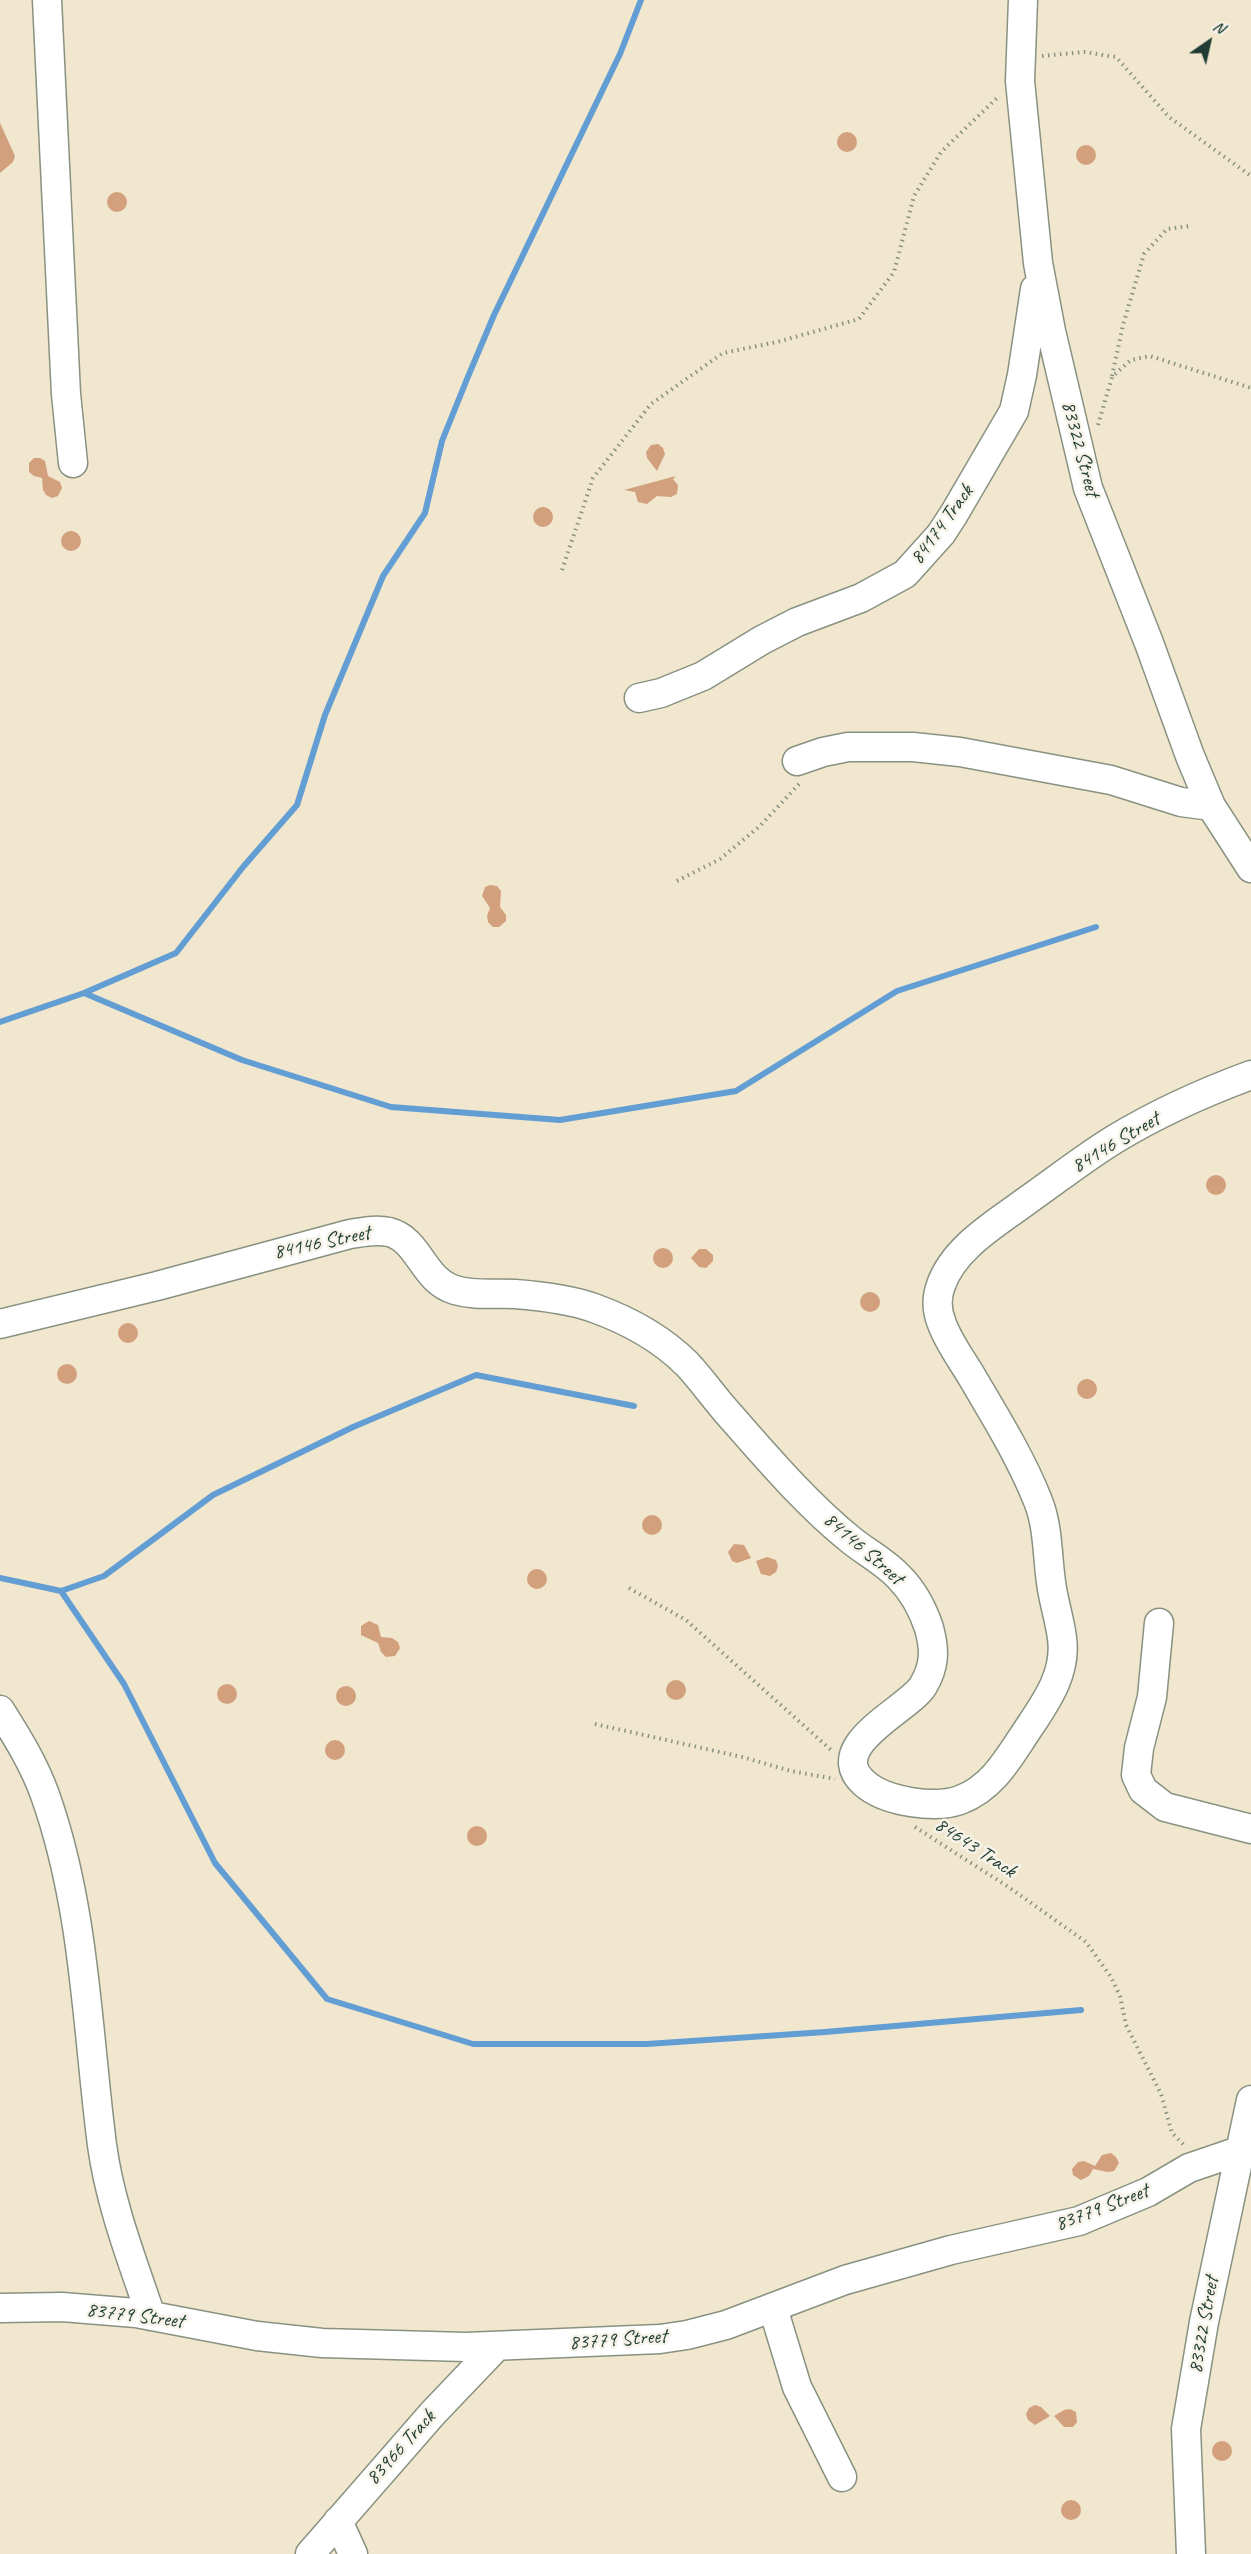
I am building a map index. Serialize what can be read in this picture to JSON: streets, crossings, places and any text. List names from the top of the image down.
{
  "streets": {
    "street": [
      "83322 Street",
      "84174 Track",
      "84146 Street",
      "83779 Street",
      "83966 Track"
    ],
    "path": ["84643 Track"]
  },
  "crossings": [
    ["83322 Street", "84174 Track"],
    ["83322 Street", "83779 Street"],
    ["84643 Track", "83779 Street"],
    ["83779 Street", "83966 Track"]
  ],
  "north": "top right"
}
